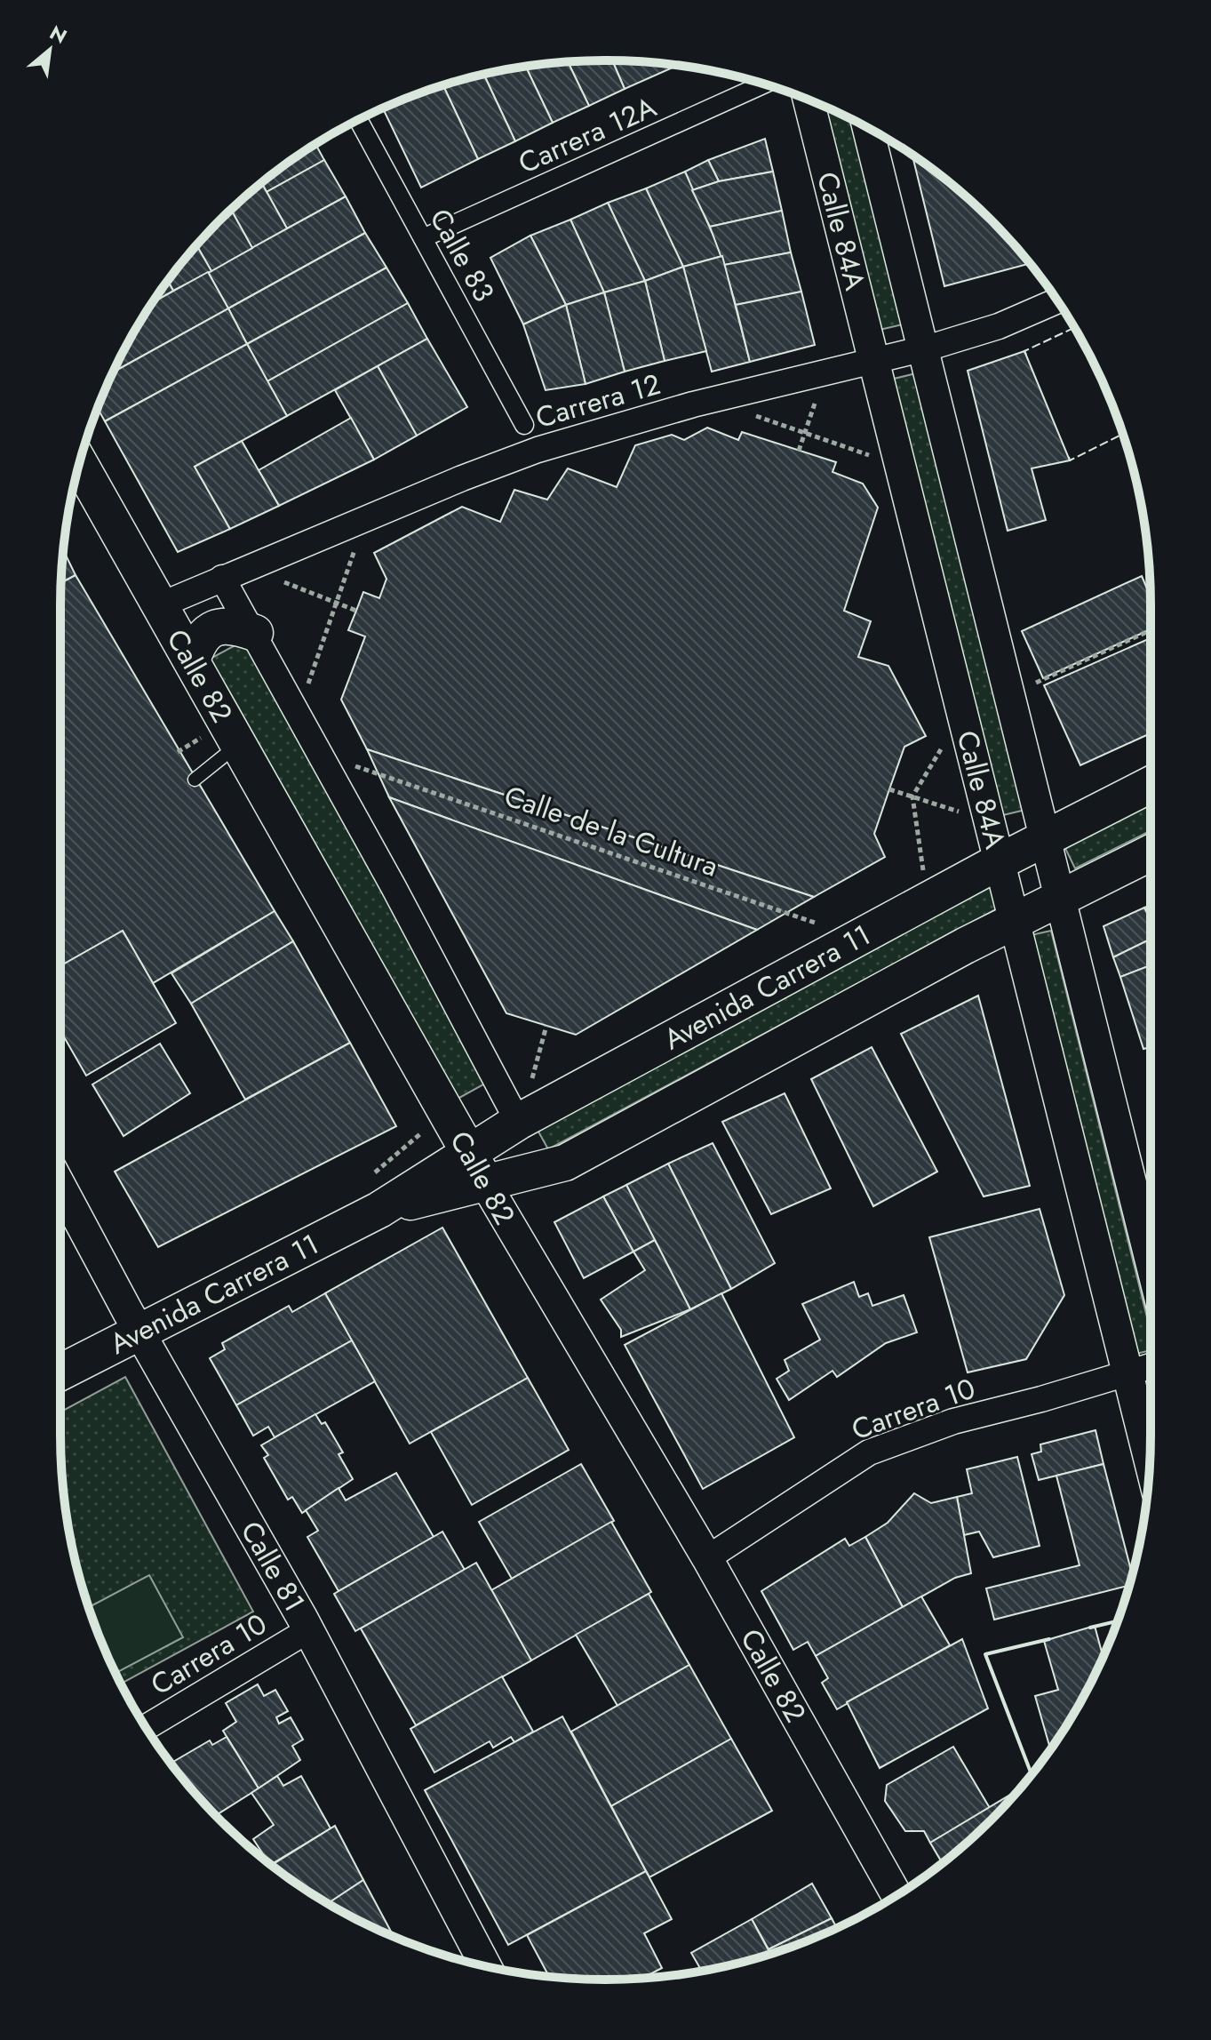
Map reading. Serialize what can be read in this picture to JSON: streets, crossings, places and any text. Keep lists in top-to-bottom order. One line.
{"streets":{"main road":["Calle 82","Avenida Carrera 11"],"street":["Carrera 12A","Calle 84A","Calle 83","Carrera 12","Carrera 10","Calle 81"],"path":["Calle de la Cultura"]},"crossings":[["Carrera 12A","Calle 83"],["Calle 84A","Carrera 12"],["Calle 84A","Avenida Carrera 11"],["Calle 84A","Carrera 10"],["Carrera 12","Calle 82"],["Calle 82","Avenida Carrera 11"],["Calle 82","Carrera 10"],["Calle de la Cultura","Avenida Carrera 11"],["Avenida Carrera 11","Calle 81"],["Carrera 10","Calle 81"]],"north":"top right"}
